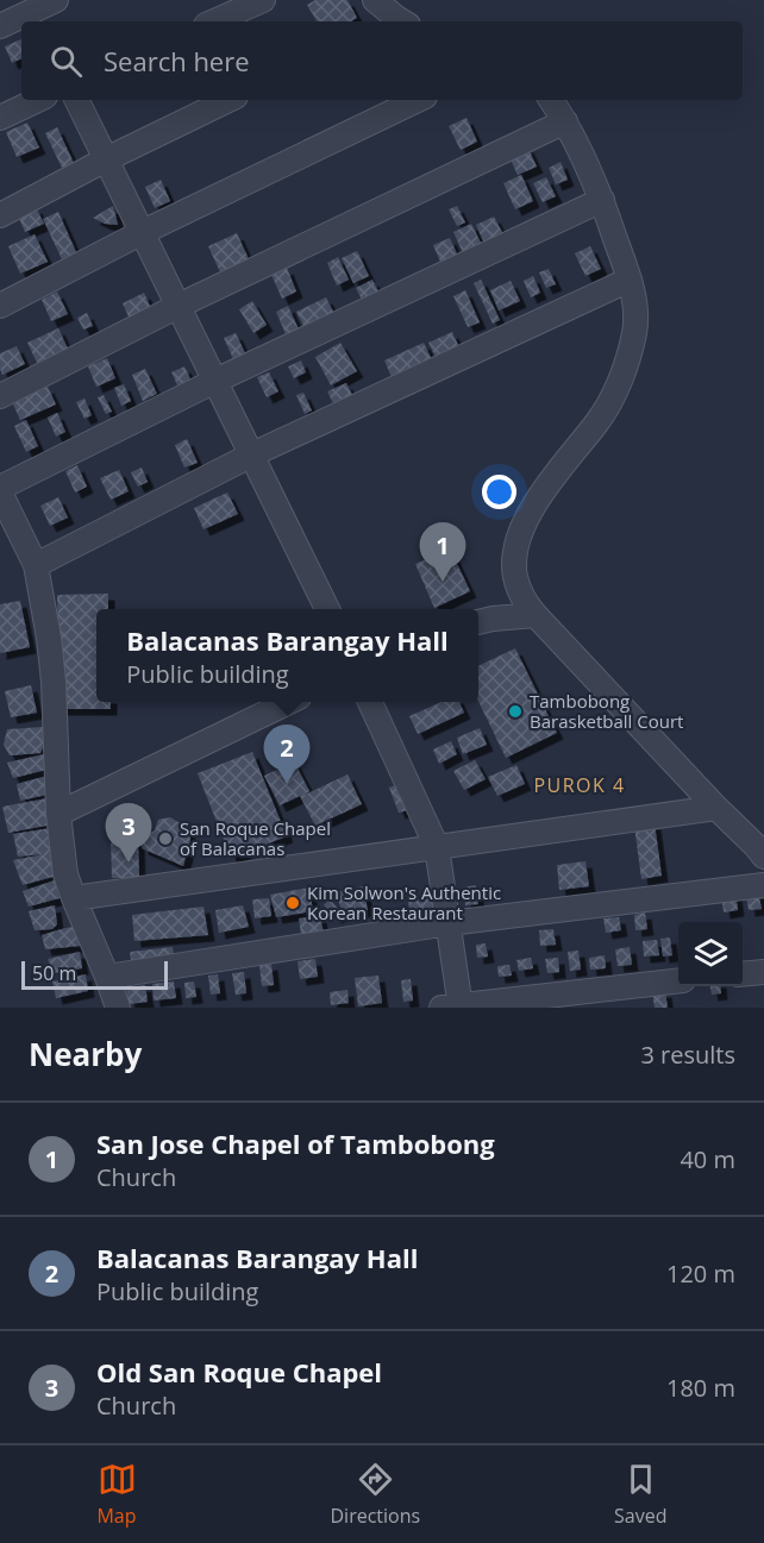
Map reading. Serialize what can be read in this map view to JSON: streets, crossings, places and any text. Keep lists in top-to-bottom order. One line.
{"districts":["PUROK 4"],"places":["Tambobong Barasketball Court","San Roque Chapel of Balacanas","Kim Solwon's Authentic Korean Restaurant"],"scale_bar":"50 m","page":{"search":"Search here","pins":["1","2","3"],"popup":["Balacanas Barangay Hall","Public building"],"scale":"50 m","heading":["Nearby","3 results"],"list":[{"mark":"1","name":"San Jose Chapel of Tambobong","note":"Church","value":"40 m"},{"mark":"2","name":"Balacanas Barangay Hall","note":"Public building","value":"120 m"},{"mark":"3","name":"Old San Roque Chapel","note":"Church","value":"180 m"}],"nav":["Map","Directions","Saved"]}}
